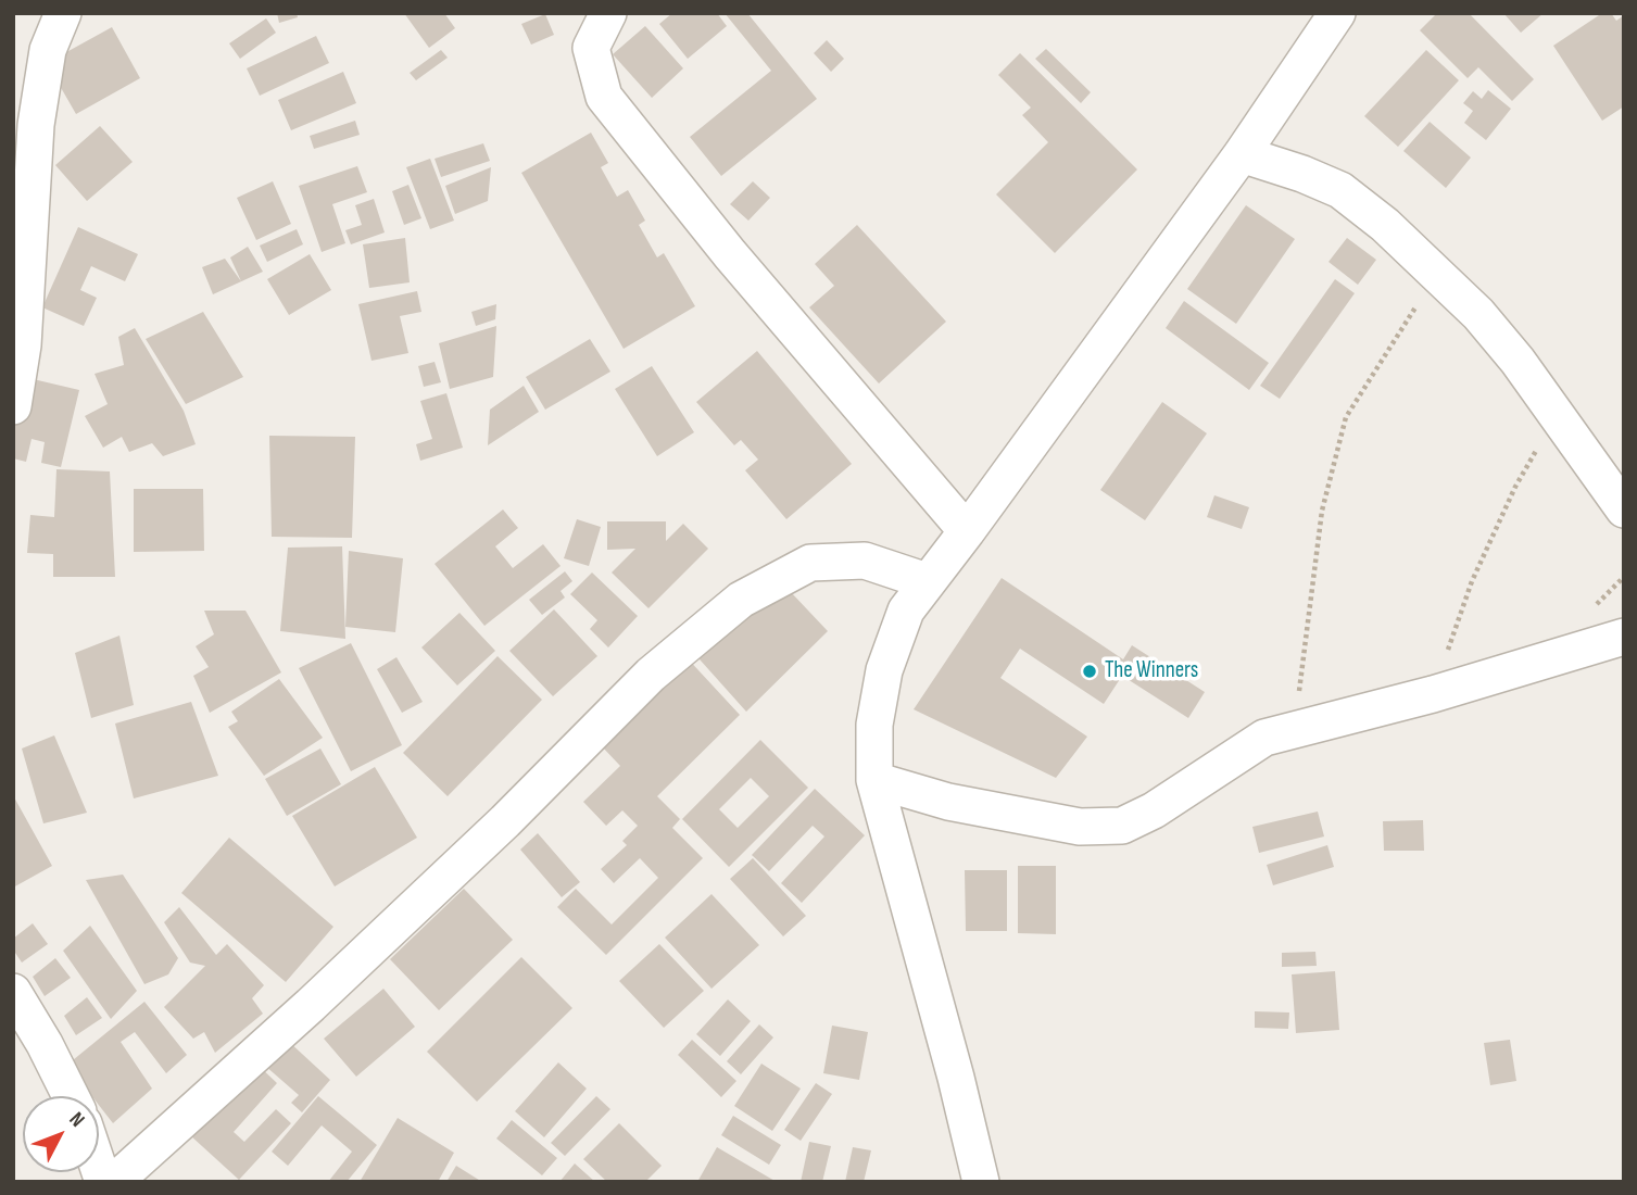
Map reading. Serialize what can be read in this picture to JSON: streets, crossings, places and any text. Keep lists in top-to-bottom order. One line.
{"places":["The Winners"],"north":"top right"}
